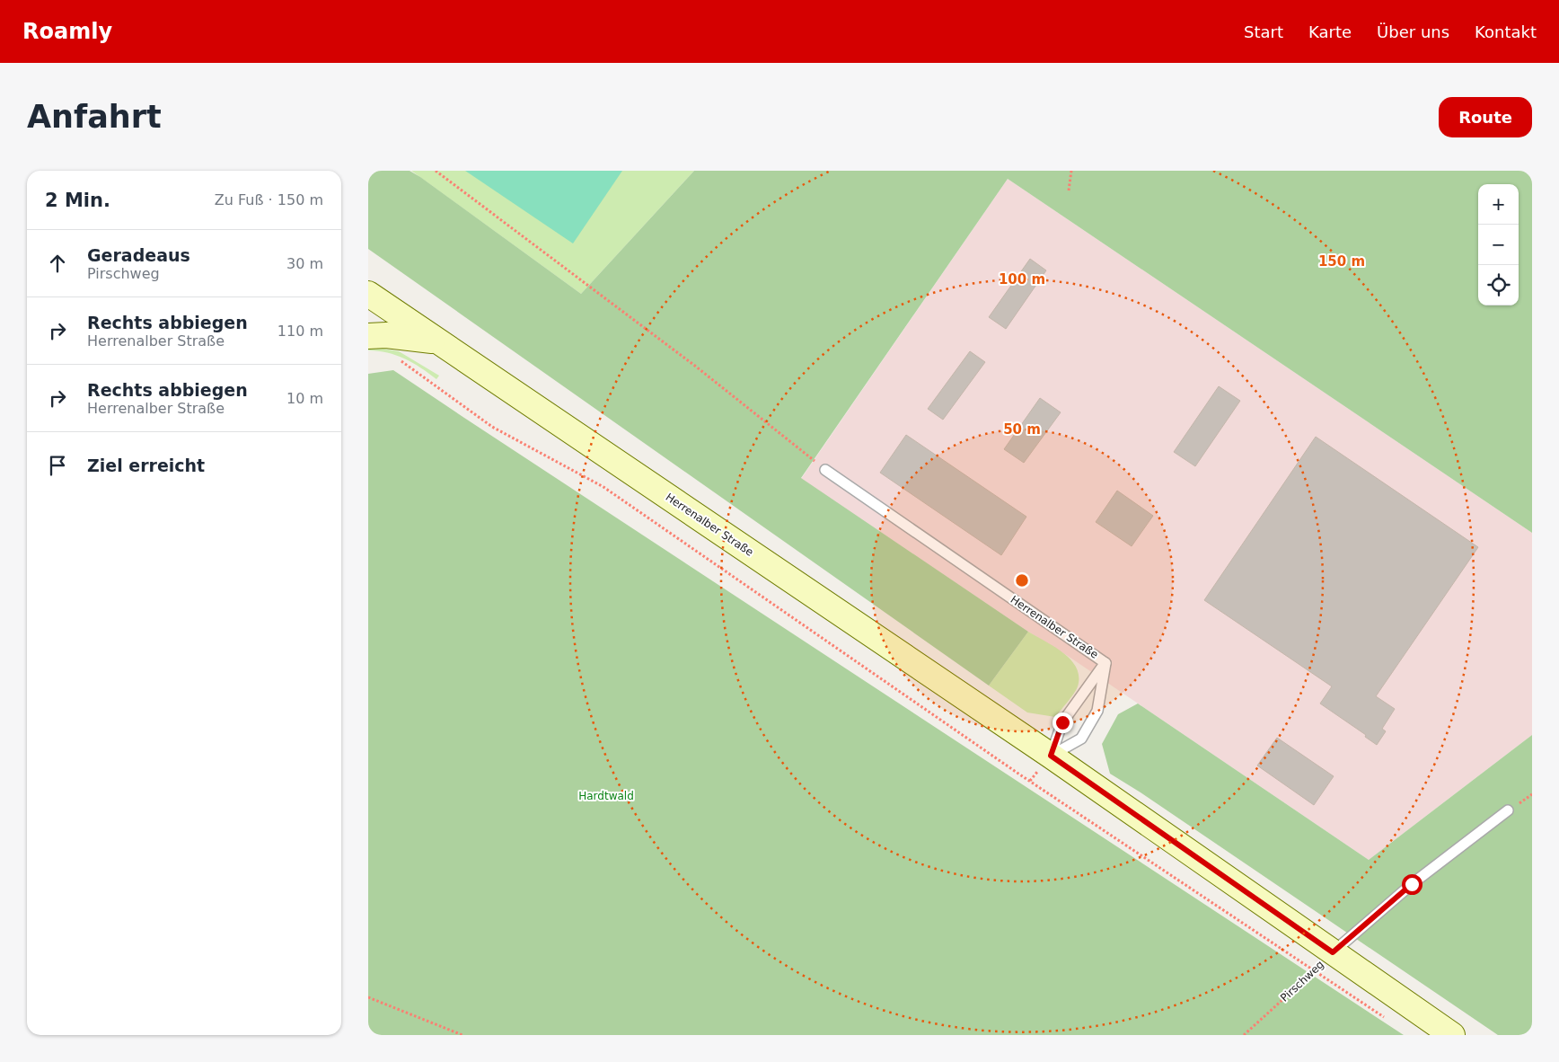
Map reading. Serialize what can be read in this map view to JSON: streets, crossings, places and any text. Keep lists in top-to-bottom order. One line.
{"streets":{"main road":["Herrenalber Straße"],"lane":["Pirschweg"]},"crossings":[["Herrenalber Straße","Pirschweg"]],"parks":["Hardtwald"],"page":{"header":"Roamly","nav":["Start","Karte","Über uns","Kontakt"],"buttons":"Route","title":"Anfahrt","heading":["2 Min.","Zu Fuß · 150 m"],"map_buttons":["+","−"],"list":[["Geradeaus","Pirschweg","30 m"],["Rechts abbiegen","Herrenalber Straße","110 m"],["Rechts abbiegen","Herrenalber Straße","10 m"],"Ziel erreicht"]},"rings":["150 m","100 m","50 m"]}
